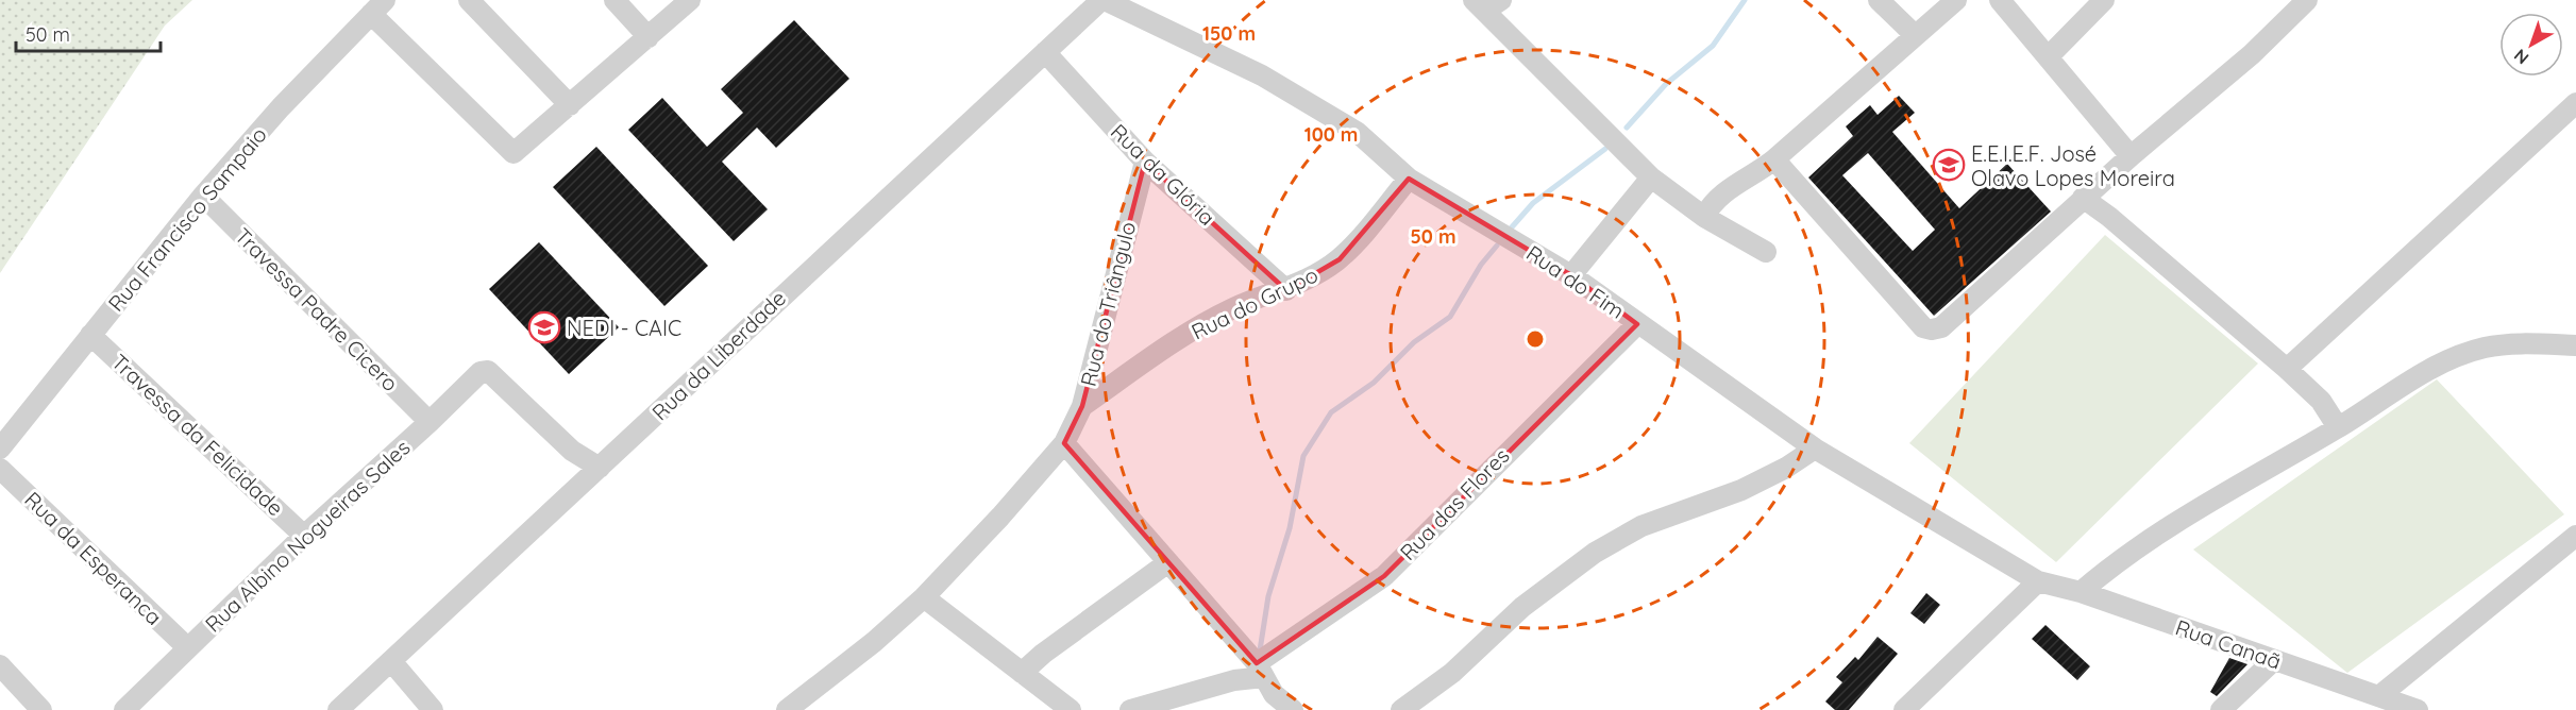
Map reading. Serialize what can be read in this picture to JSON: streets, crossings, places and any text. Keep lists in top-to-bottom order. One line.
{"streets":{"street":["Rua da Glória","Rua Francisco Sampaio","Rua do Fim","Rua do Grupo","Rua do Triângulo","Travessa Padre Cicero","Rua da Liberdade","Travessa da Felicidade","Rua das Flores","Rua Albino Nogueiras Sales","Rua da Esperanca","Rua Canaã"]},"crossings":[["Rua da Glória","Rua do Grupo"],["Rua da Glória","Rua do Triângulo"],["Rua da Glória","Rua da Liberdade"],["Rua Francisco Sampaio","Travessa Padre Cicero"],["Rua Francisco Sampaio","Travessa da Felicidade"],["Rua do Fim","Rua do Grupo"],["Rua do Fim","Rua da Liberdade"],["Rua do Fim","Rua das Flores"],["Rua do Fim","Rua Canaã"],["Rua do Grupo","Rua do Triângulo"],["Travessa Padre Cicero","Rua Albino Nogueiras Sales"],["Rua da Liberdade","Rua Albino Nogueiras Sales"],["Travessa da Felicidade","Rua Albino Nogueiras Sales"],["Rua Albino Nogueiras Sales","Rua da Esperanca"]],"places":{"school or university":["E.E.I.E.F. José Olavo Lopes Moreira","NEDI - CAIC"]},"scale_bar":"50 m","north":"bottom left","rings":["150 m","100 m","50 m"]}
